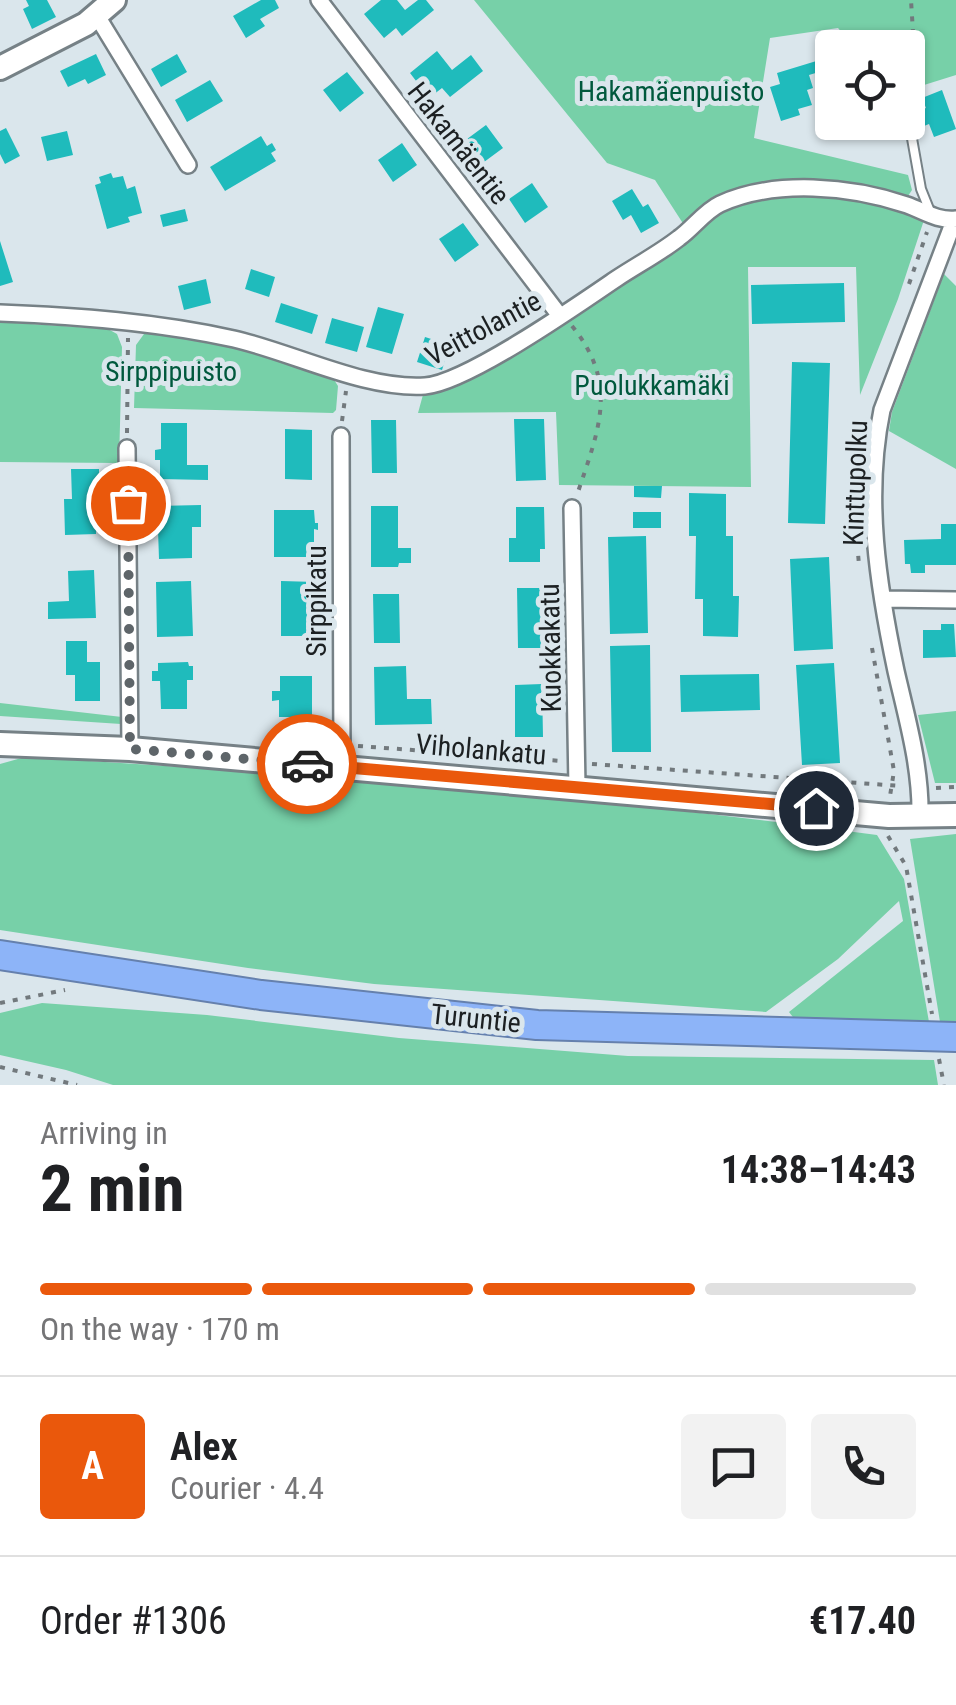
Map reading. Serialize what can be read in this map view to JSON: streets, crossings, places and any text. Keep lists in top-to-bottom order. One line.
{"streets":{"highway":["Turuntie"],"main road":["Viholankatu"],"street":["Hakamäentie","Veittolantie","Kinttupolku","Sirppikatu","Kuokkakatu"]},"crossings":[["Hakamäentie","Veittolantie"],["Veittolantie","Kinttupolku"],["Kinttupolku","Viholankatu"],["Sirppikatu","Viholankatu"],["Kuokkakatu","Viholankatu"]],"parks":["Hakamäenpuisto","Sirppipuisto","Puolukkamäki"],"page":{"heading":["2 min","Arriving in","14:38–14:43"],"panel":["Alex","Courier · 4.4","Order #1306","€17.40"],"bar":"On the way · 170 m","round":"A"}}
